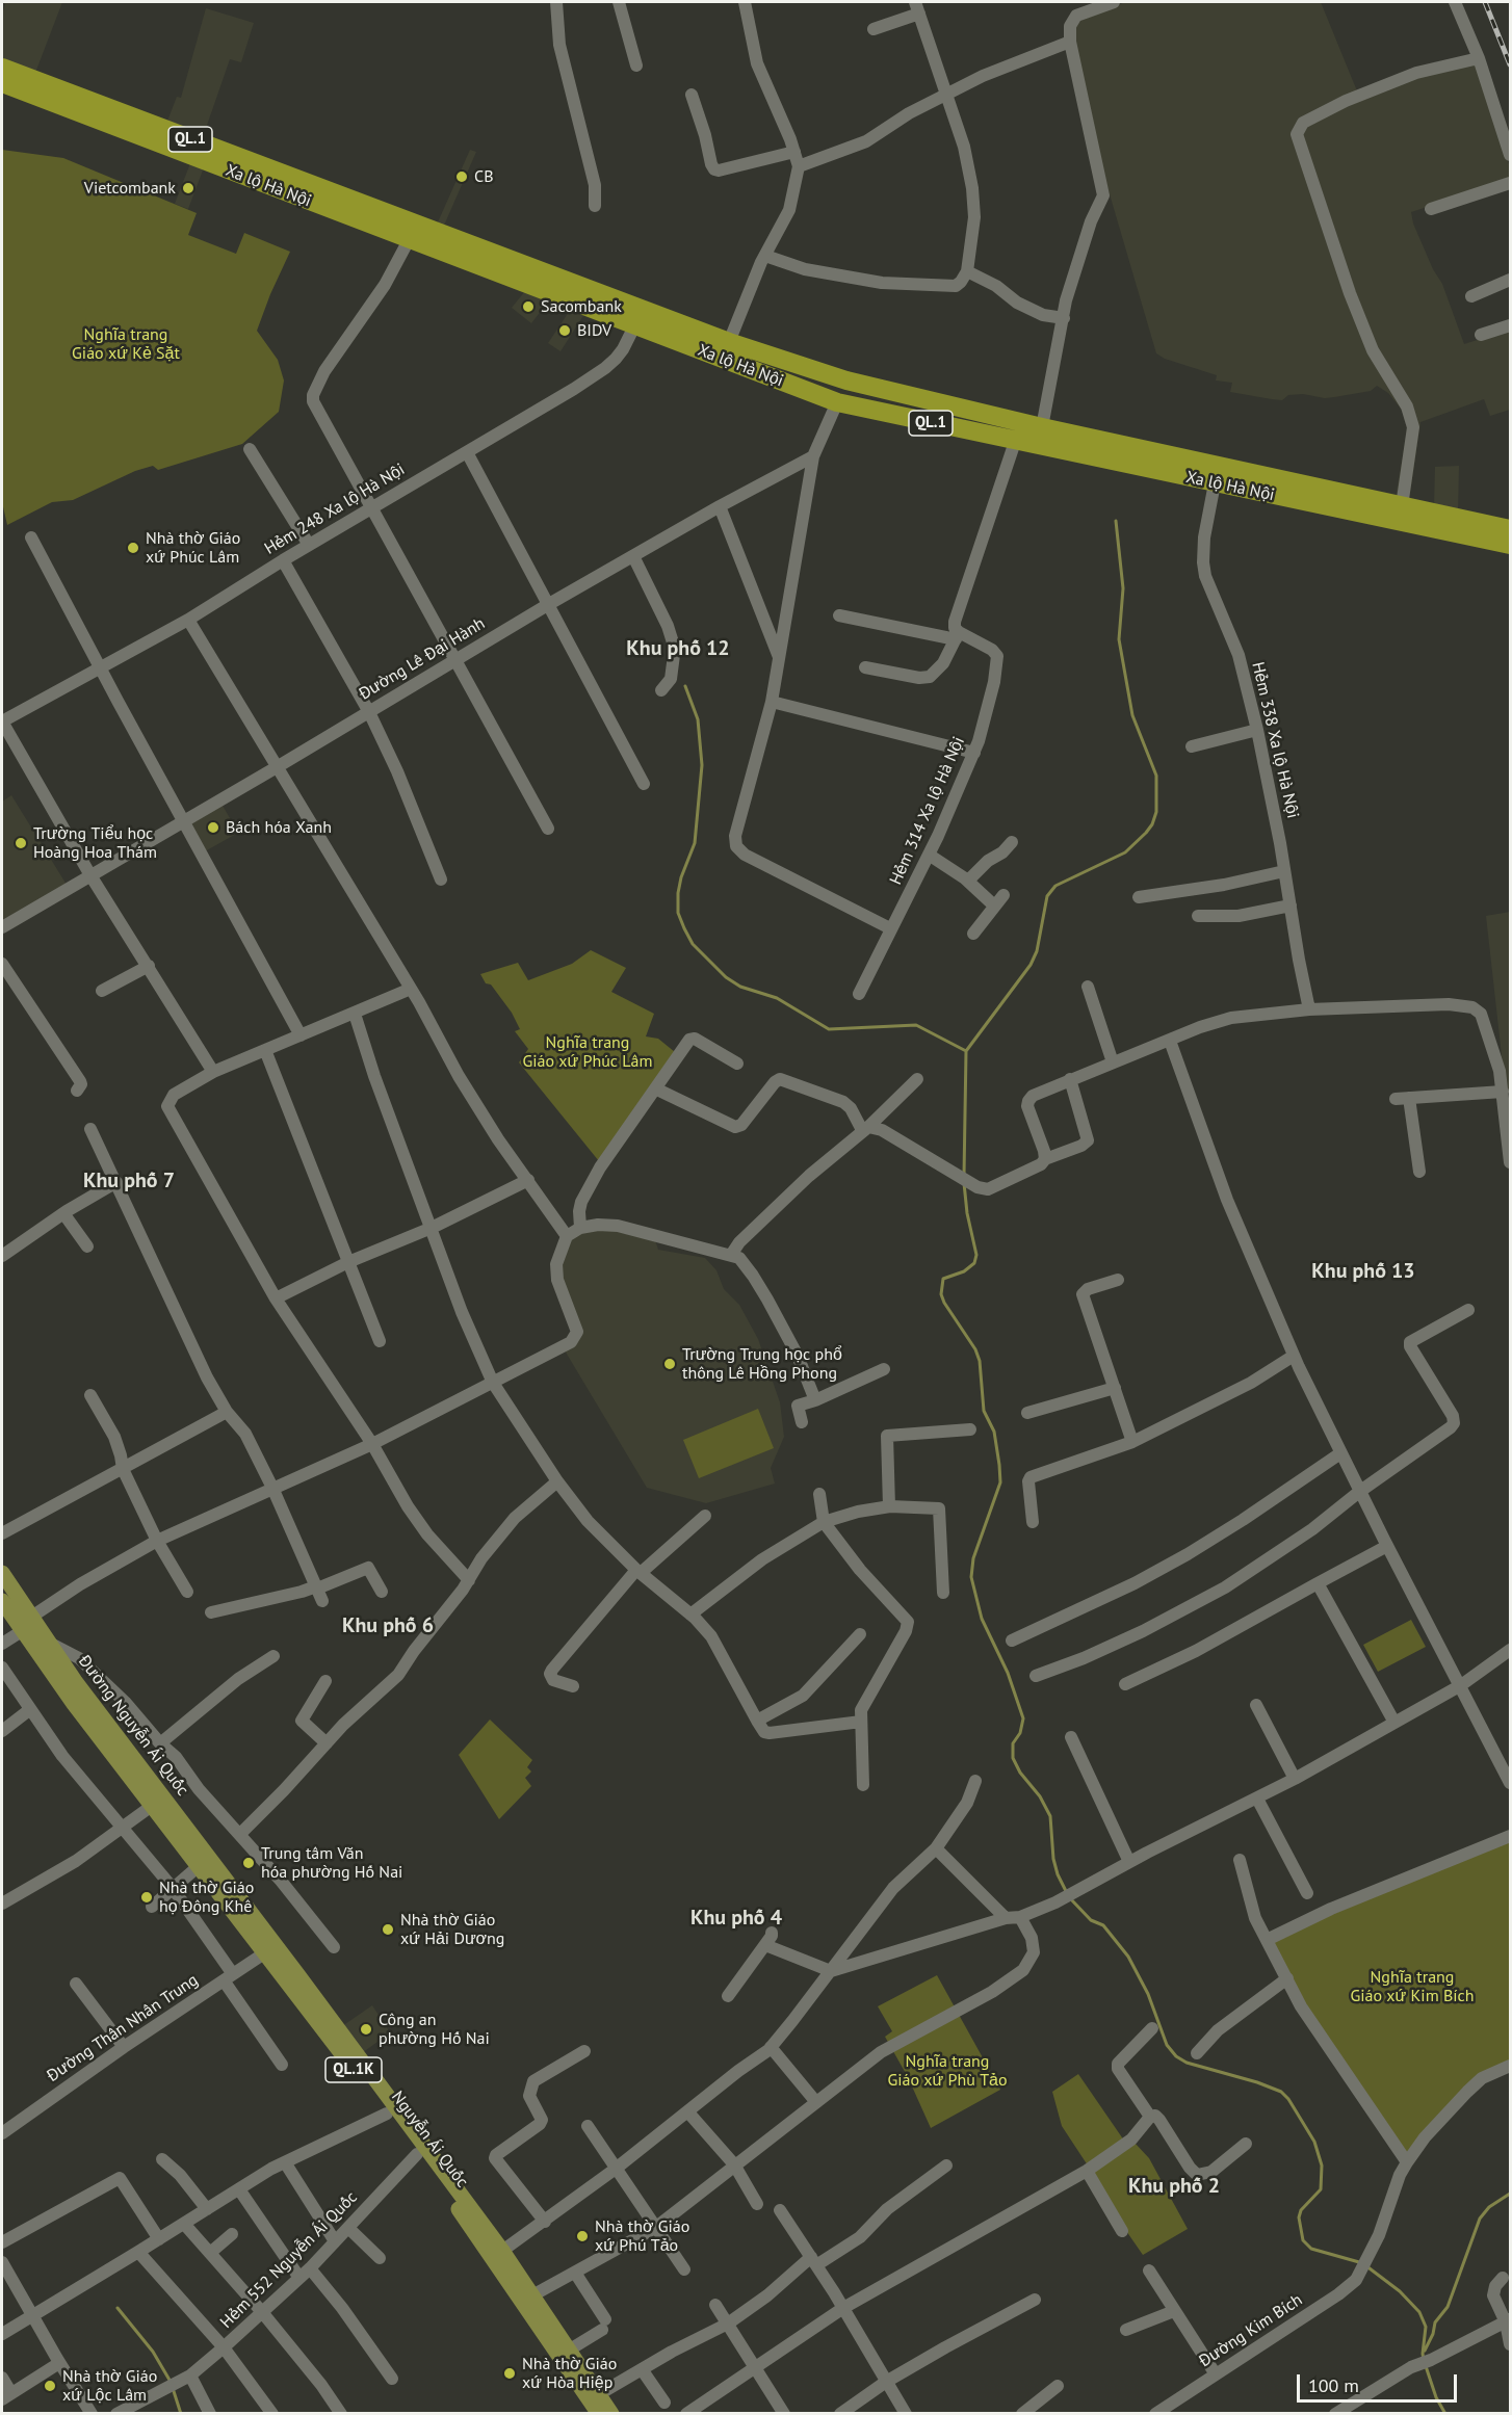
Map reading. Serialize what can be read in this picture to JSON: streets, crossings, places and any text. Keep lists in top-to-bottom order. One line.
{"streets":{"highway":["QL.1","Xa lộ Hà Nội"],"main road":["Đường Nguyễn Ái Quốc","QL.1K","Nguyễn Ái Quốc"],"street":["Hẻm 248 Xa lộ Hà Nội","Đường Lê Đại Hành","Hẻm 338 Xa lộ Hà Nội","Hẻm 314 Xa lộ Hà Nội","Đường Thân Nhân Trung","Hẻm 552 Nguyễn Ái Quốc","Đường Kim Bích"]},"crossings":[["Xa lộ Hà Nội","Hẻm 248 Xa lộ Hà Nội"],["Xa lộ Hà Nội","Hẻm 338 Xa lộ Hà Nội"],["Đường Nguyễn Ái Quốc","Nguyễn Ái Quốc"],["Đường Thân Nhân Trung","Nguyễn Ái Quốc"],["Nguyễn Ái Quốc","Hẻm 552 Nguyễn Ái Quốc"]],"districts":["Khu phố 12","Khu phố 7","Khu phố 13","Khu phố 6","Khu phố 4","Khu phố 2"],"parks":["Nghĩa trang Giáo xứ Kẻ Sặt","Nghĩa trang Giáo xứ Phúc Lâm","Nghĩa trang Giáo xứ Kim Bích","Nghĩa trang Giáo xứ Phù Tảo"],"places":["CB","Vietcombank","Sacombank","BIDV","Nhà thờ Giáo xứ Phúc Lâm","Bách hóa Xanh","Trường Tiểu học Hoàng Hoa Thám","Trường Trung học phổ thông Lê Hồng Phong","Trung tâm Văn hóa phường Hố Nai","Nhà thờ Giáo họ Đông Khê","Nhà thờ Giáo xứ Hải Dương","Công an phường Hố Nai","Nhà thờ Giáo xứ Phú Tảo","Nhà thờ Giáo xứ Hòa Hiệp","Nhà thờ Giáo xứ Lộc Lâm"],"scale_bar":"100 m"}
